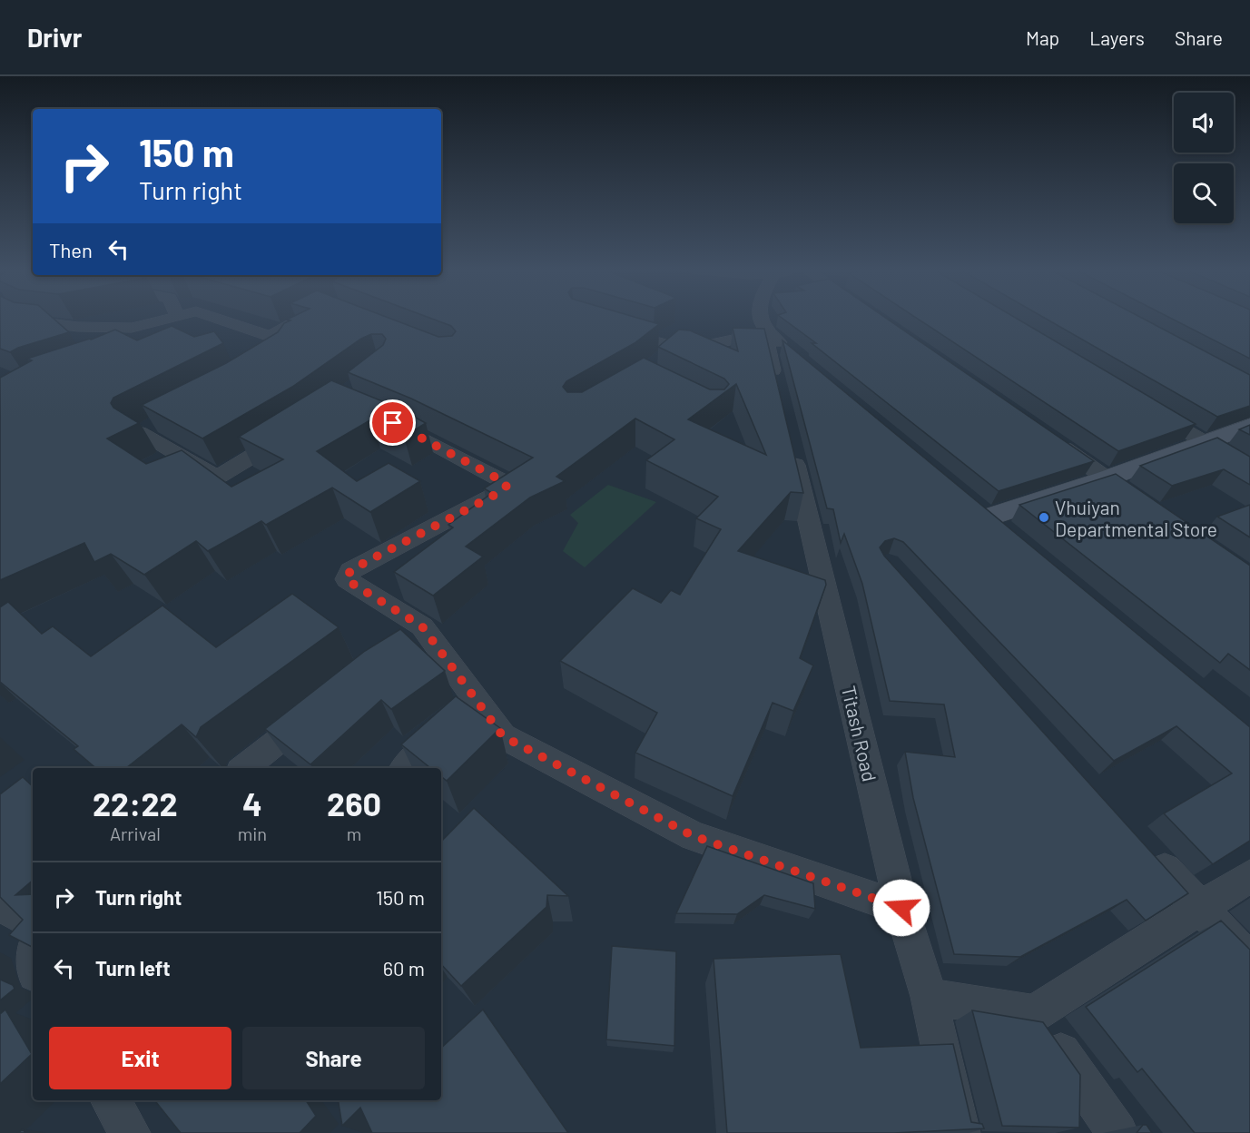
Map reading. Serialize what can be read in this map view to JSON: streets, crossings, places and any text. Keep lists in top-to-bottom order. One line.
{"streets":{"street":["Titash Road"]},"places":["Vhuiyan Departmental Store"],"page":{"header":"Drivr","nav":["Map","Layers","Share"],"turn":["150 m","Turn right"],"then":"Then","eta":["22:22","Arrival","4","min","260","m"],"list":[{"name":"Turn right","value":"150 m"},{"name":"Turn left","value":"60 m"}],"buttons":["Exit","Share"]}}
